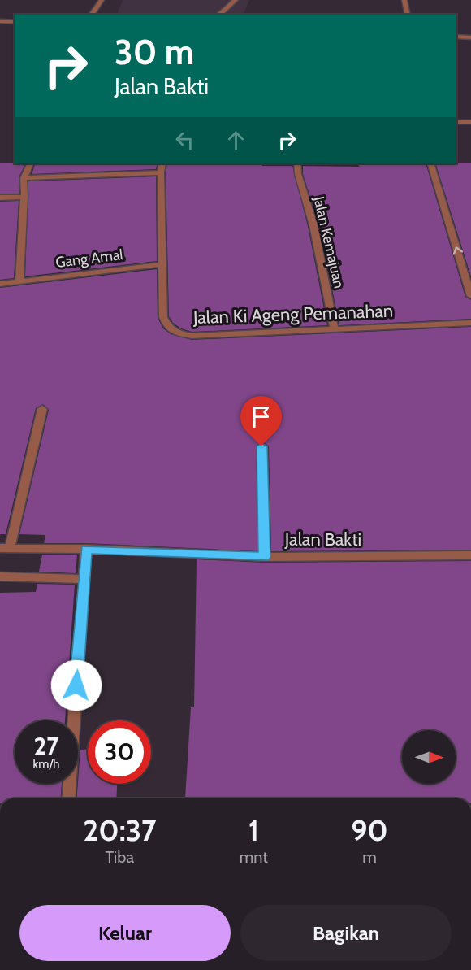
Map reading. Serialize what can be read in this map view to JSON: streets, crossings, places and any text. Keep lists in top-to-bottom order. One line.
{"streets":{"street":["Jalan Kemajuan","Gang Amal","Jalan Ki Ageng Pemanahan","Jalan Bakti"]},"crossings":[["Jalan Kemajuan","Jalan Ki Ageng Pemanahan"],["Gang Amal","Jalan Ki Ageng Pemanahan"]],"north":"right","page":{"turn":["30 m","Jalan Bakti"],"speed":"27 km/h","limit":"30","eta":["20:37","Tiba","1","mnt","90","m"],"buttons":["Keluar","Bagikan"]}}
